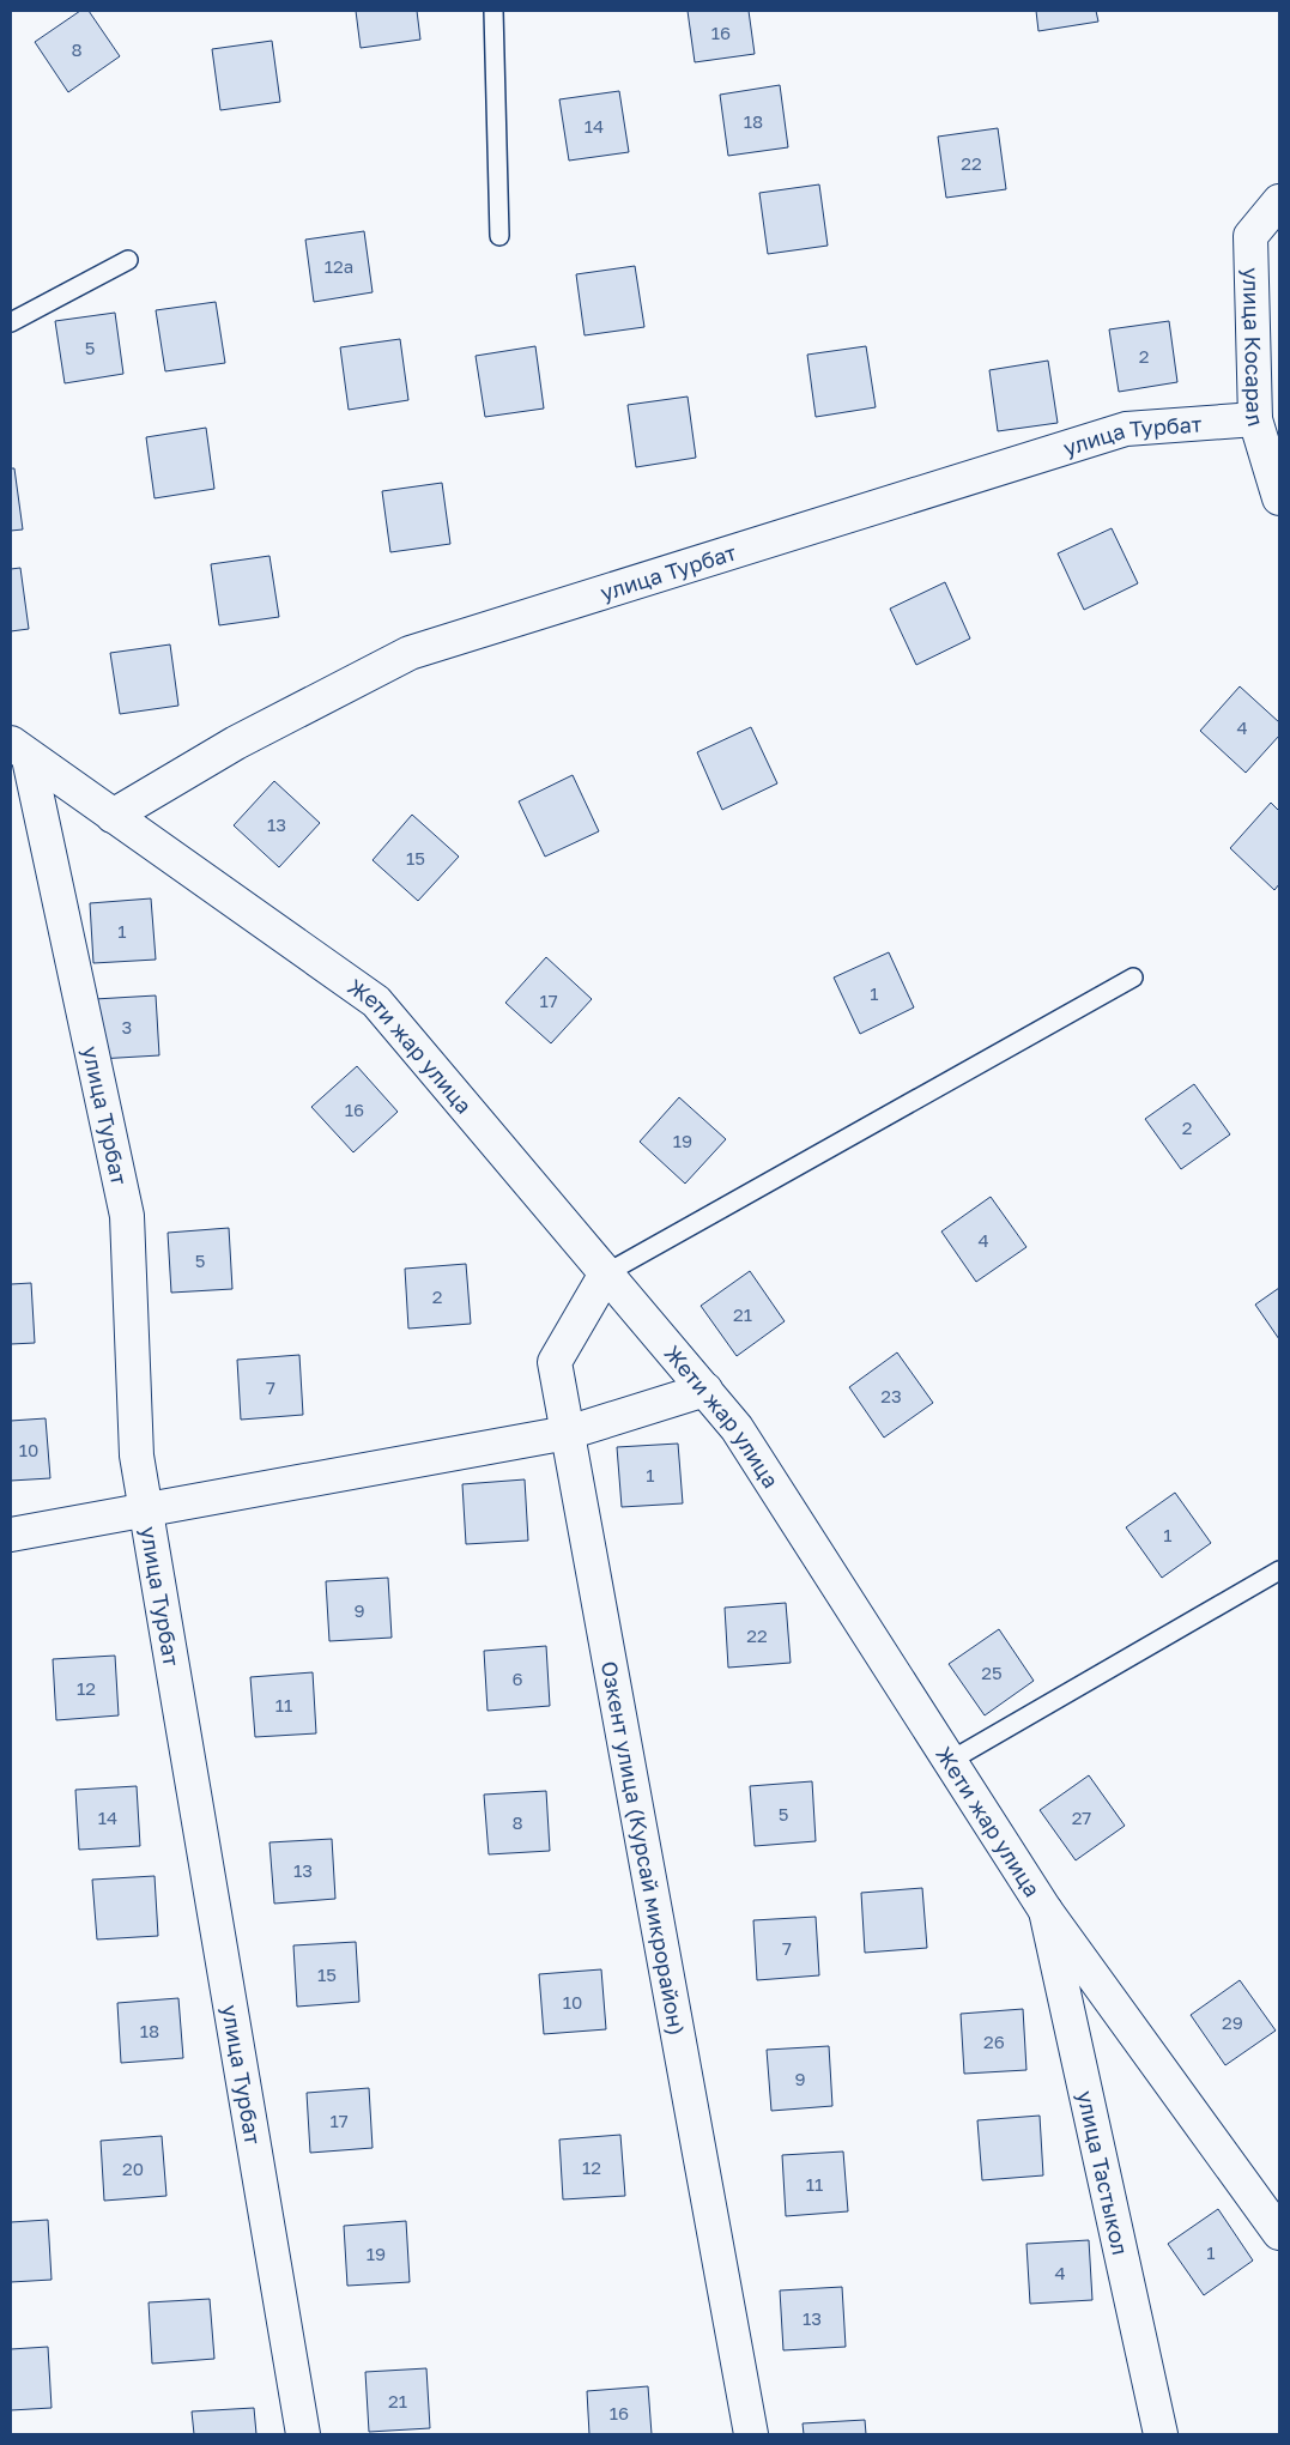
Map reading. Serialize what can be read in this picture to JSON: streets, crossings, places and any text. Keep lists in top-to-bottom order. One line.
{"streets":{"street":["улица Косарал","улица Турбат","Жети жар улица","Озкент улица (Курсай микрорайон)","улица Тастыкол"]},"crossings":[["улица Косарал","улица Турбат"],["улица Турбат","Жети жар улица"],["Жети жар улица","Озкент улица (Курсай микрорайон)"],["Жети жар улица","улица Тастыкол"]],"house_numbers":["16","8","18","14","22","12а","5","2","4","13","15","1","1","17","3","16","2","19","4","5","2","21","7","23","10","1","1","9","22","25","6","12","11","5","14","27","8","13","7","15","10","29","18","26","9","17","12","20","11","1","19","4","13","21","16"]}
